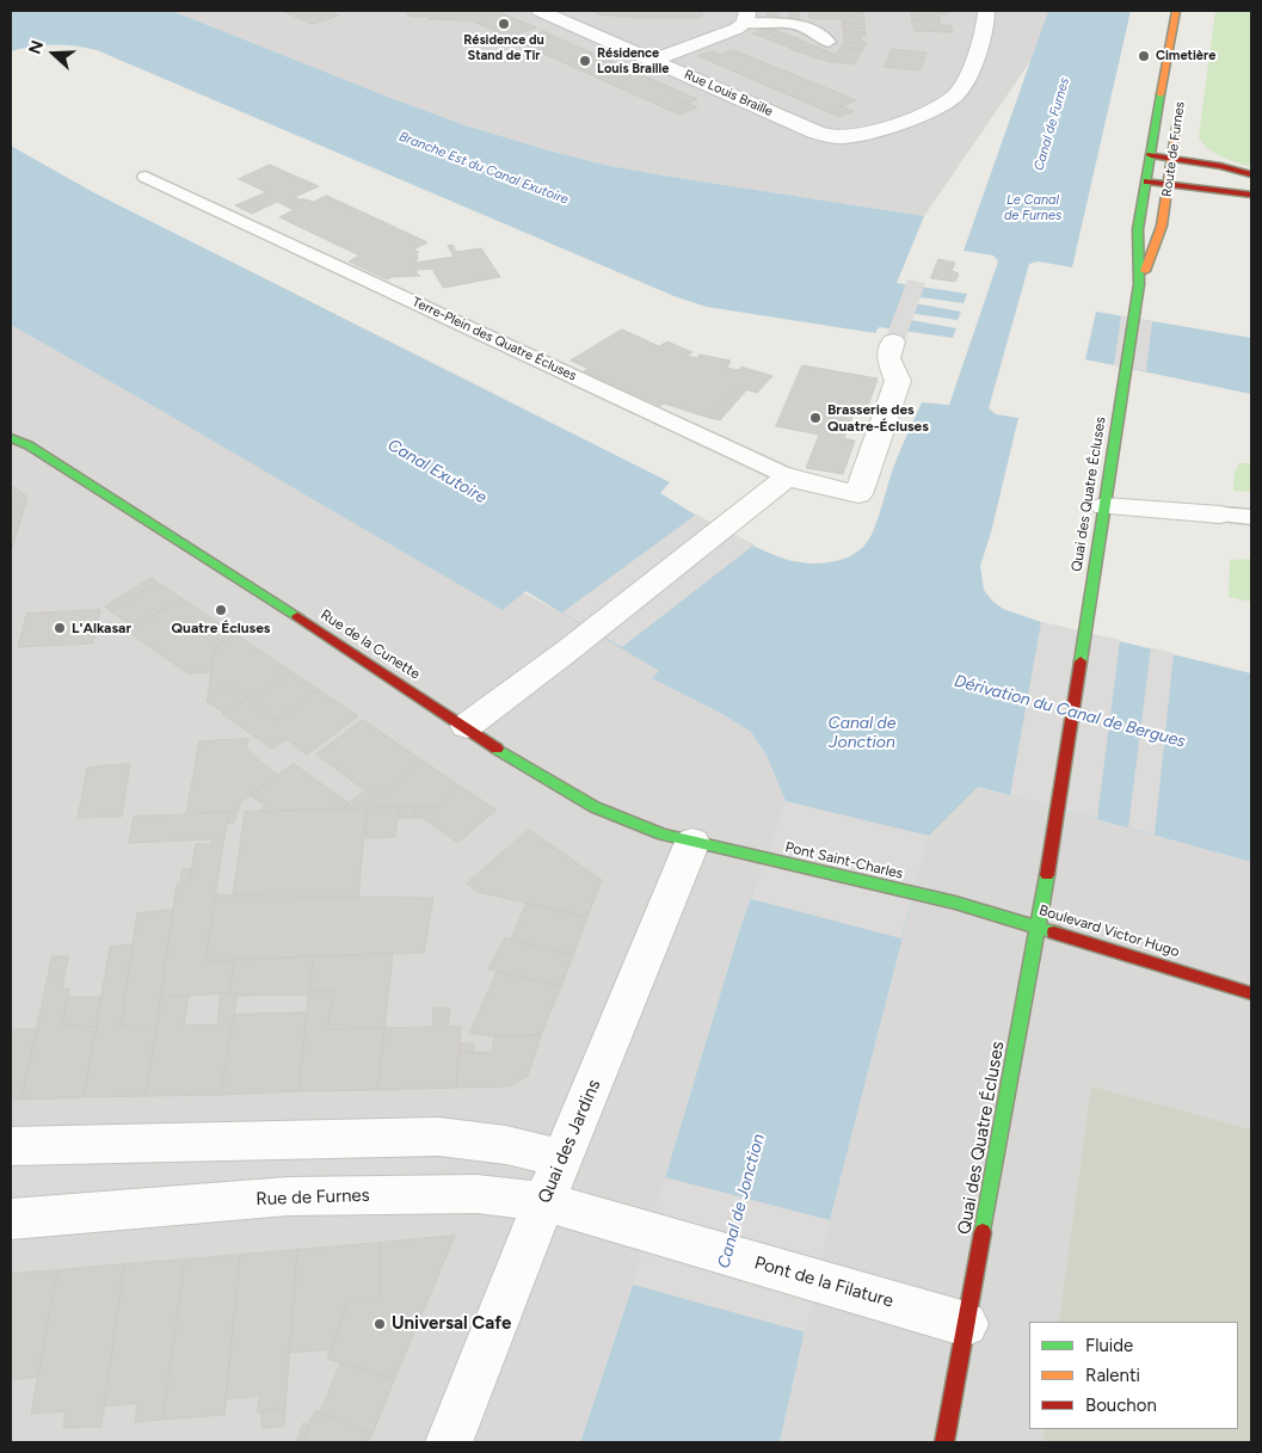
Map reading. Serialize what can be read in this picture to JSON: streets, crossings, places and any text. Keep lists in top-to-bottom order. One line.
{"streets":{"main road":["Route de Furnes","Quai des Quatre Écluses","Rue de la Cunette","Pont Saint-Charles","Boulevard Victor Hugo"],"street":["Rue Louis Braille","Quai des Jardins","Rue de Furnes","Pont de la Filature"],"lane":["Terre-Plein des Quatre Écluses"]},"crossings":[["Route de Furnes","Quai des Quatre Écluses"],["Quai des Quatre Écluses","Boulevard Victor Hugo"],["Quai des Quatre Écluses","Pont de la Filature"],["Rue de la Cunette","Pont Saint-Charles"],["Rue de la Cunette","Quai des Jardins"],["Pont Saint-Charles","Boulevard Victor Hugo"],["Pont Saint-Charles","Quai des Jardins"],["Quai des Jardins","Rue de Furnes"],["Rue de Furnes","Pont de la Filature"]],"water":["Canal de Furnes","Branche Est du Canal Exutoire","Le Canal de Furnes","Canal Exutoire","Dérivation du Canal de Bergues","Canal de Jonction"],"places":["Résidence du Stand de Tir","Cimetière","Résidence Louis Braille","Brasserie des Quatre-Écluses","Quatre Écluses","L'Alkasar","Universal Cafe"],"legend":["Fluide","Ralenti","Bouchon"],"north":"left"}
